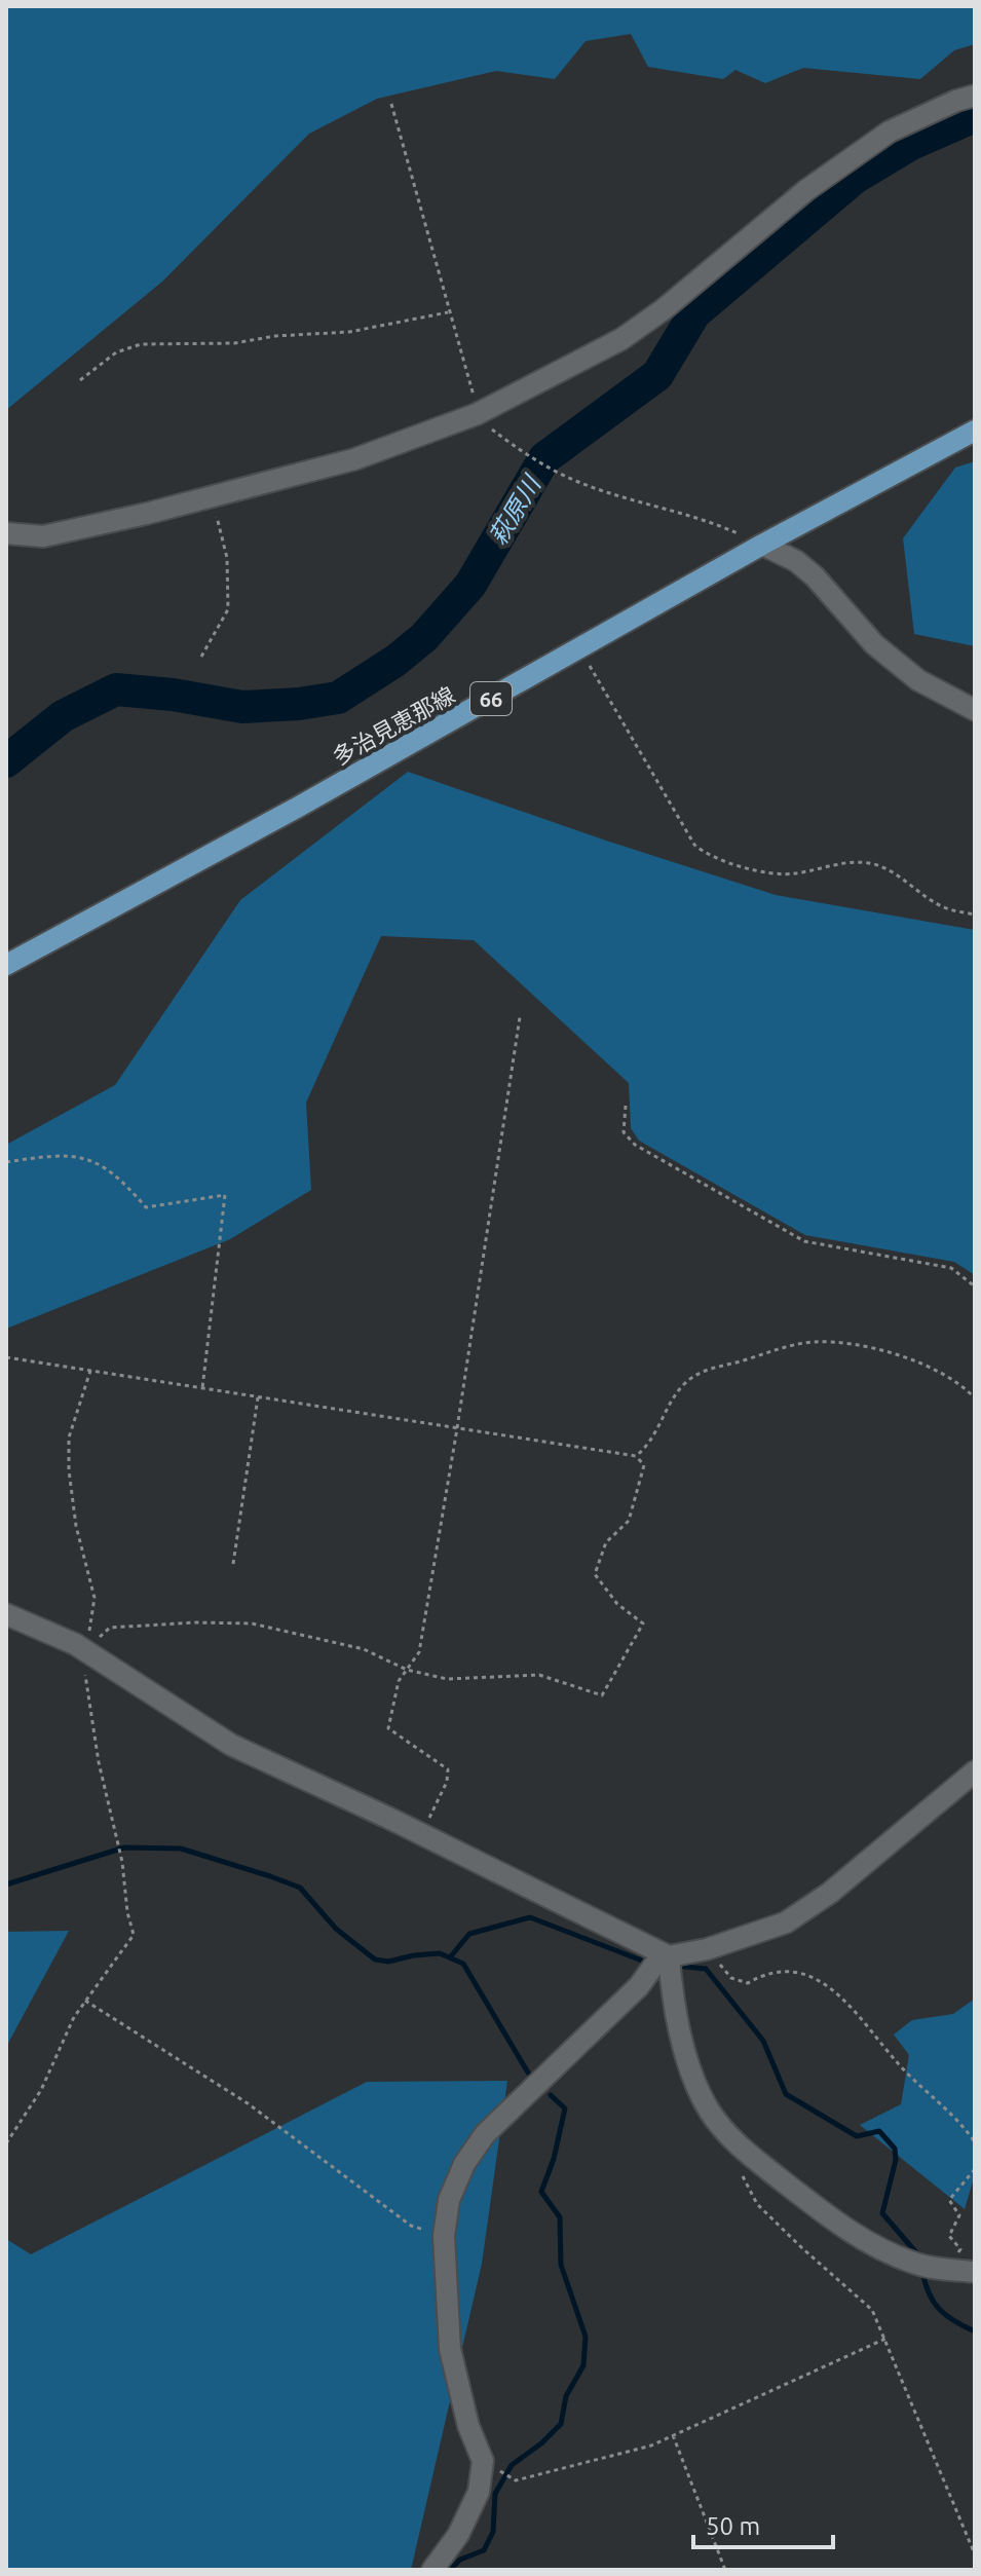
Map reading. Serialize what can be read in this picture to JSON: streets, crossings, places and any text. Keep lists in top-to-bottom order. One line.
{"streets":{"main road":["66","多治見恵那線"]},"water":["萩原川"],"scale_bar":"50 m"}
